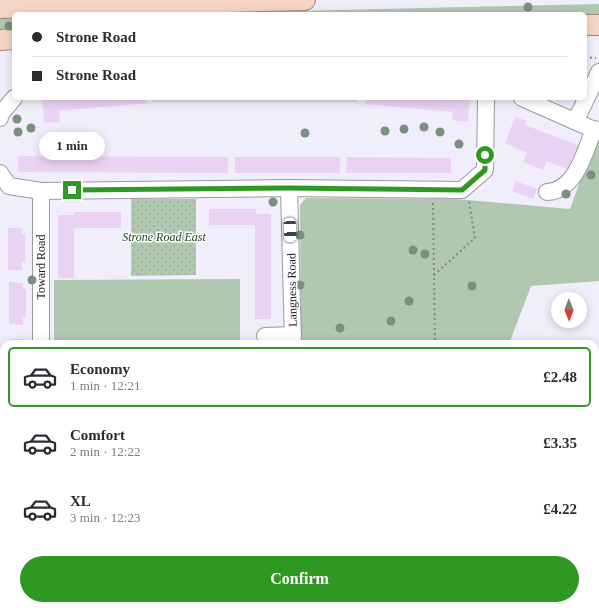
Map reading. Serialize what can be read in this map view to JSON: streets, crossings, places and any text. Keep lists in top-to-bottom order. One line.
{"streets":{"street":["Toward Road","Langness Road"]},"parks":["Strone Road East"],"north":"bottom","page":{"banner":["Strone Road","Strone Road"],"bubble":"1 min","list":[{"name":"Economy","note":"1 min · 12:21","value":"£2.48"},{"name":"Comfort","note":"2 min · 12:22","value":"£3.35"},{"name":"XL","note":"3 min · 12:23","value":"£4.22"}],"buttons":"Confirm"}}
